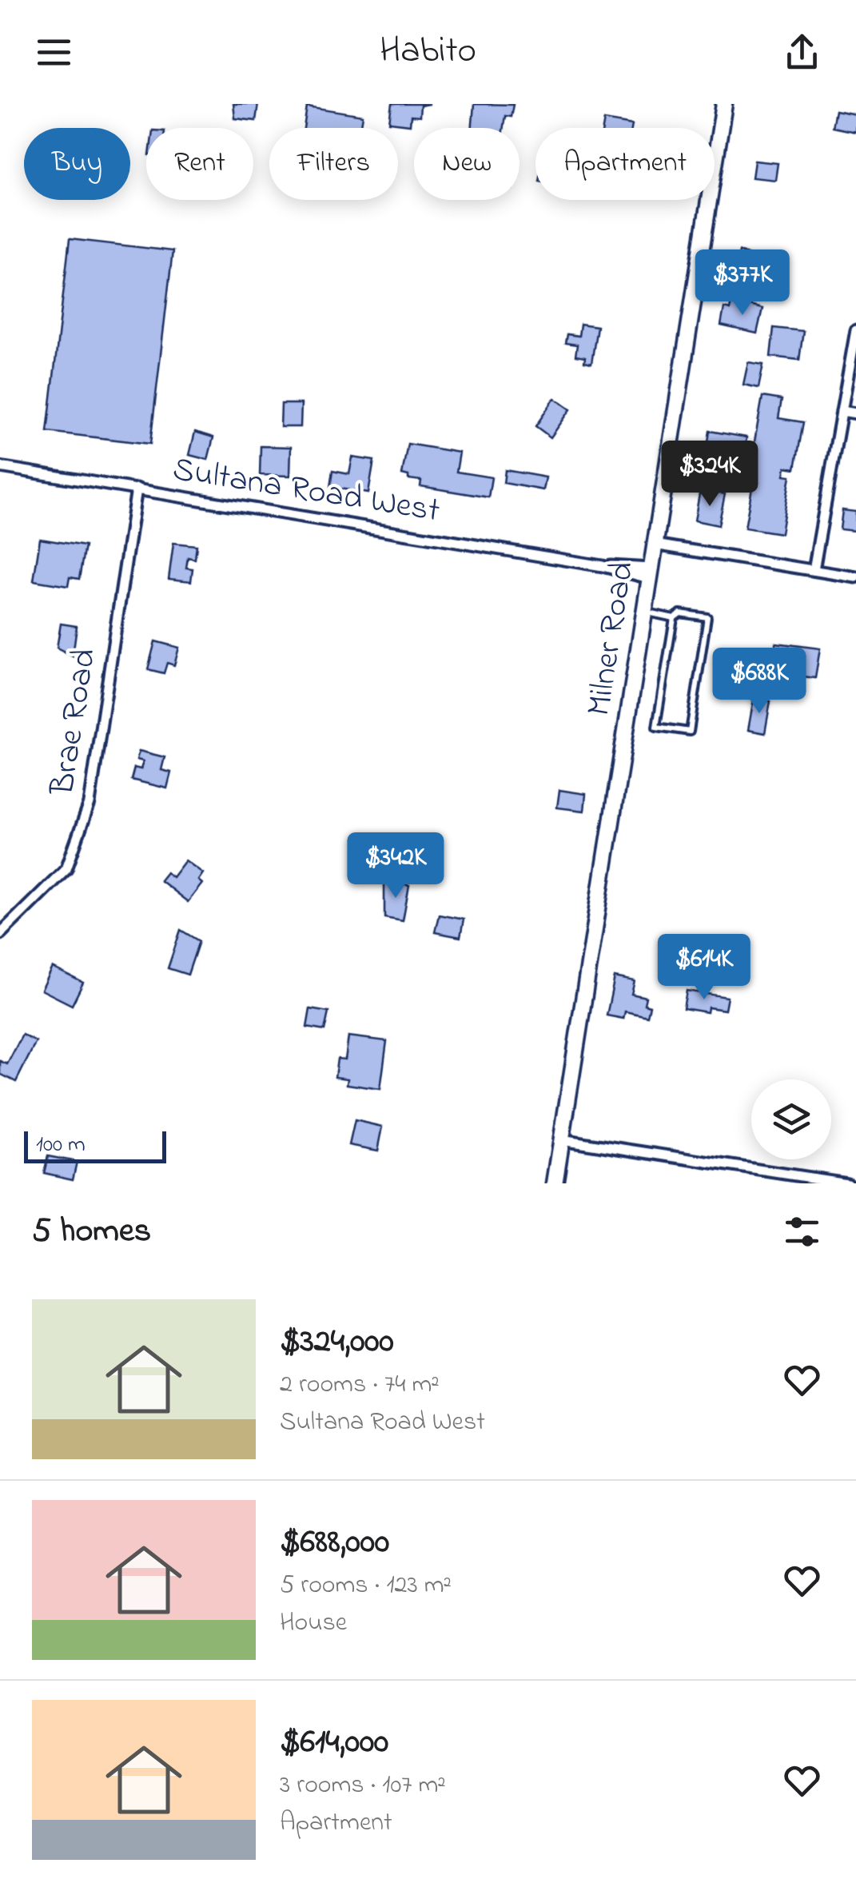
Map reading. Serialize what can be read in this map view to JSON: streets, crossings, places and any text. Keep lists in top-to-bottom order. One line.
{"streets":{"street":["Sultana Road West","Milner Road","Brae Road"]},"crossings":[["Sultana Road West","Milner Road"],["Sultana Road West","Brae Road"]],"scale_bar":"100 m","page":{"header":"Habito","chip":["Buy","Rent","Filters","New","Apartment"],"price":["$377K","$324K","$688K","$342K","$614K"],"scale":"100 m","heading":"5 homes","list":[{"name":"$324,000","note":"2 rooms · 74 m² · Sultana Road West"},{"name":"$688,000","note":"5 rooms · 123 m² · House"},{"name":"$614,000","note":"3 rooms · 107 m² · Apartment"}]}}
